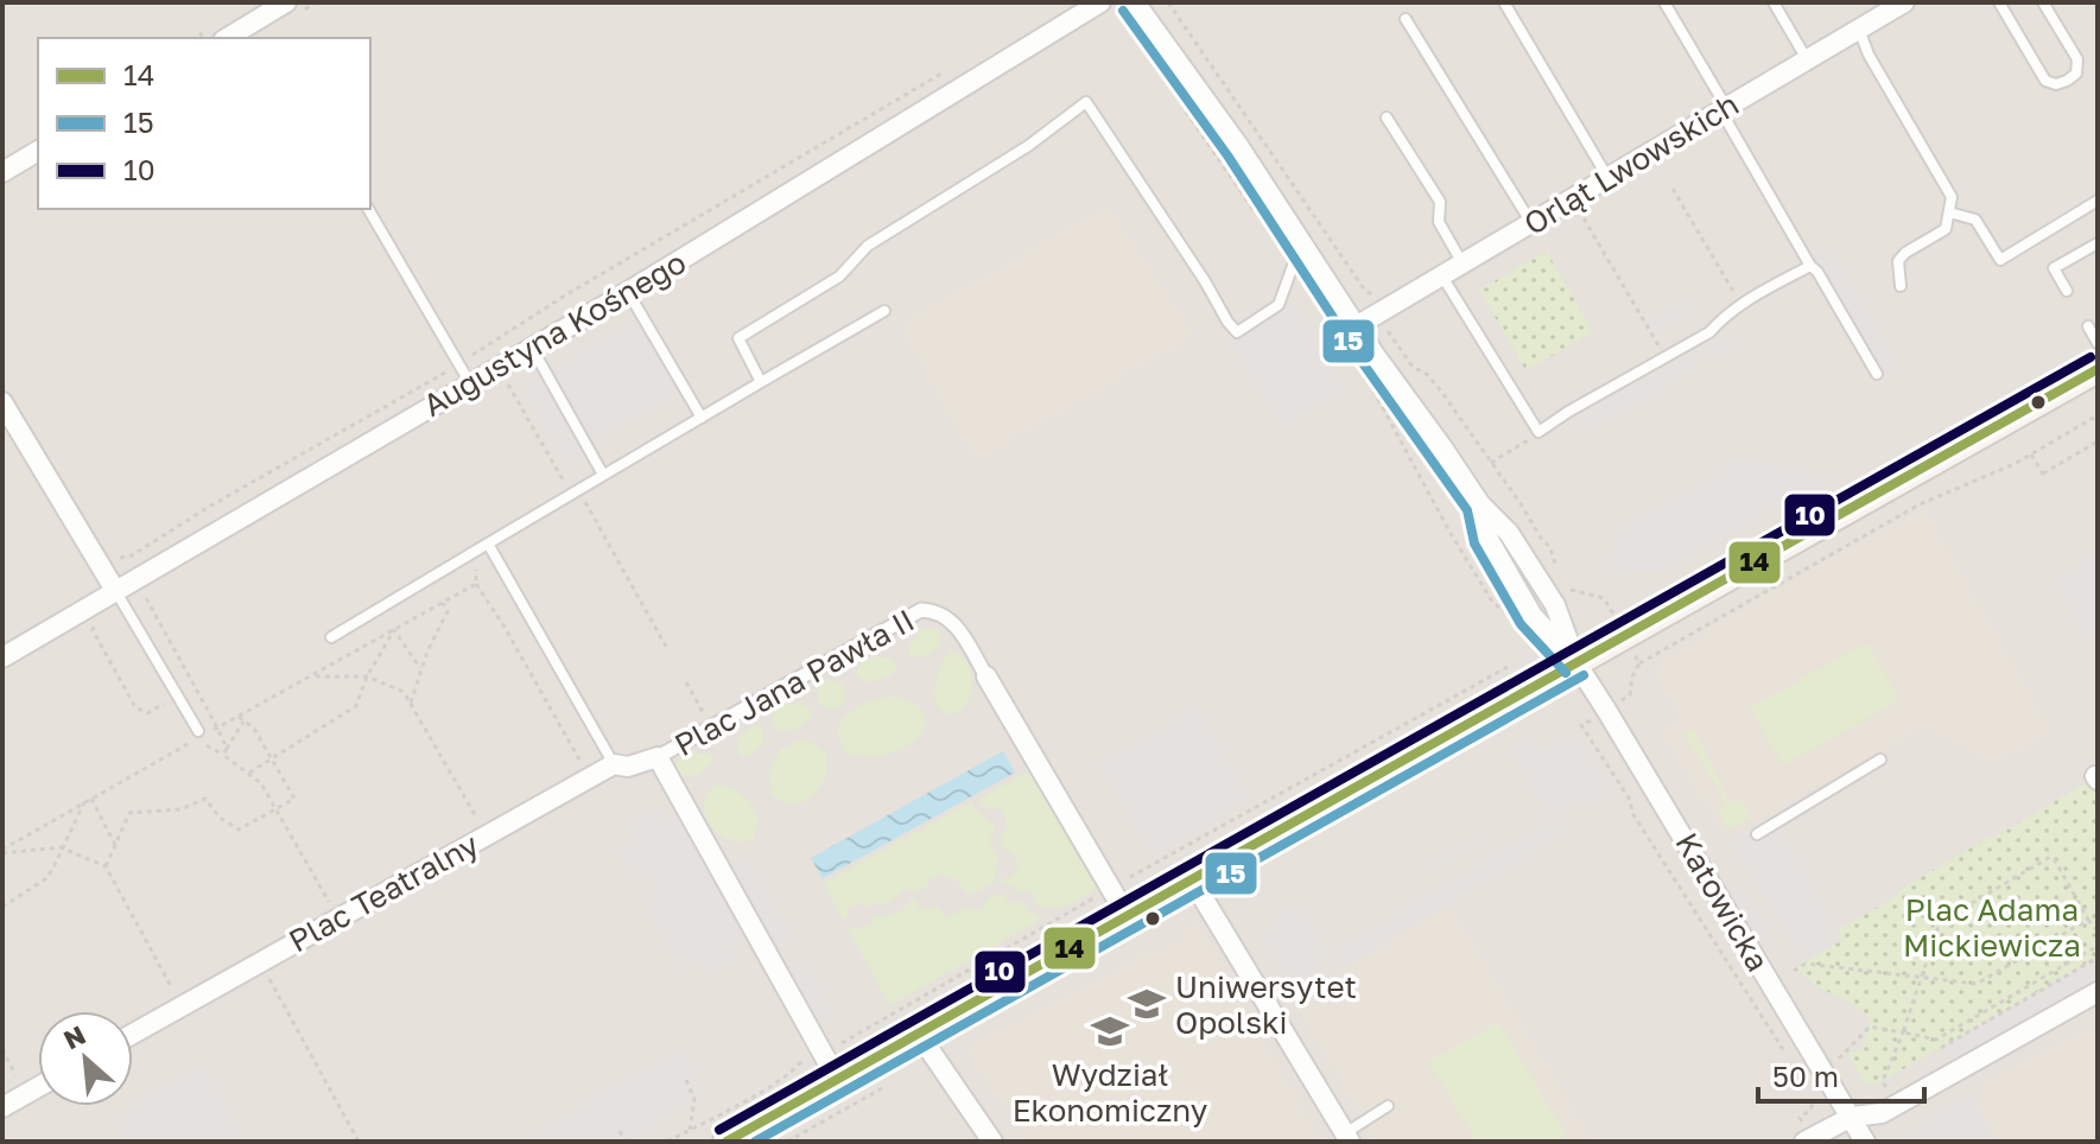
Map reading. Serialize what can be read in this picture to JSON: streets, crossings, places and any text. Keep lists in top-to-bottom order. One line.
{"streets":{"street":["Orląt Lwowskich","Augustyna Kośnego","Plac Jana Pawła II","Plac Teatralny","Katowicka"]},"crossings":[["Orląt Lwowskich","Katowicka"],["Plac Jana Pawła II","Plac Teatralny"]],"parks":["Plac Adama Mickiewicza"],"places":{"school or university":["Uniwersytet Opolski","Wydział Ekonomiczny"]},"lines":["transit line 15","transit line 10","transit line 14"],"legend":["14","15","10"],"scale_bar":"50 m","north":"top left"}
